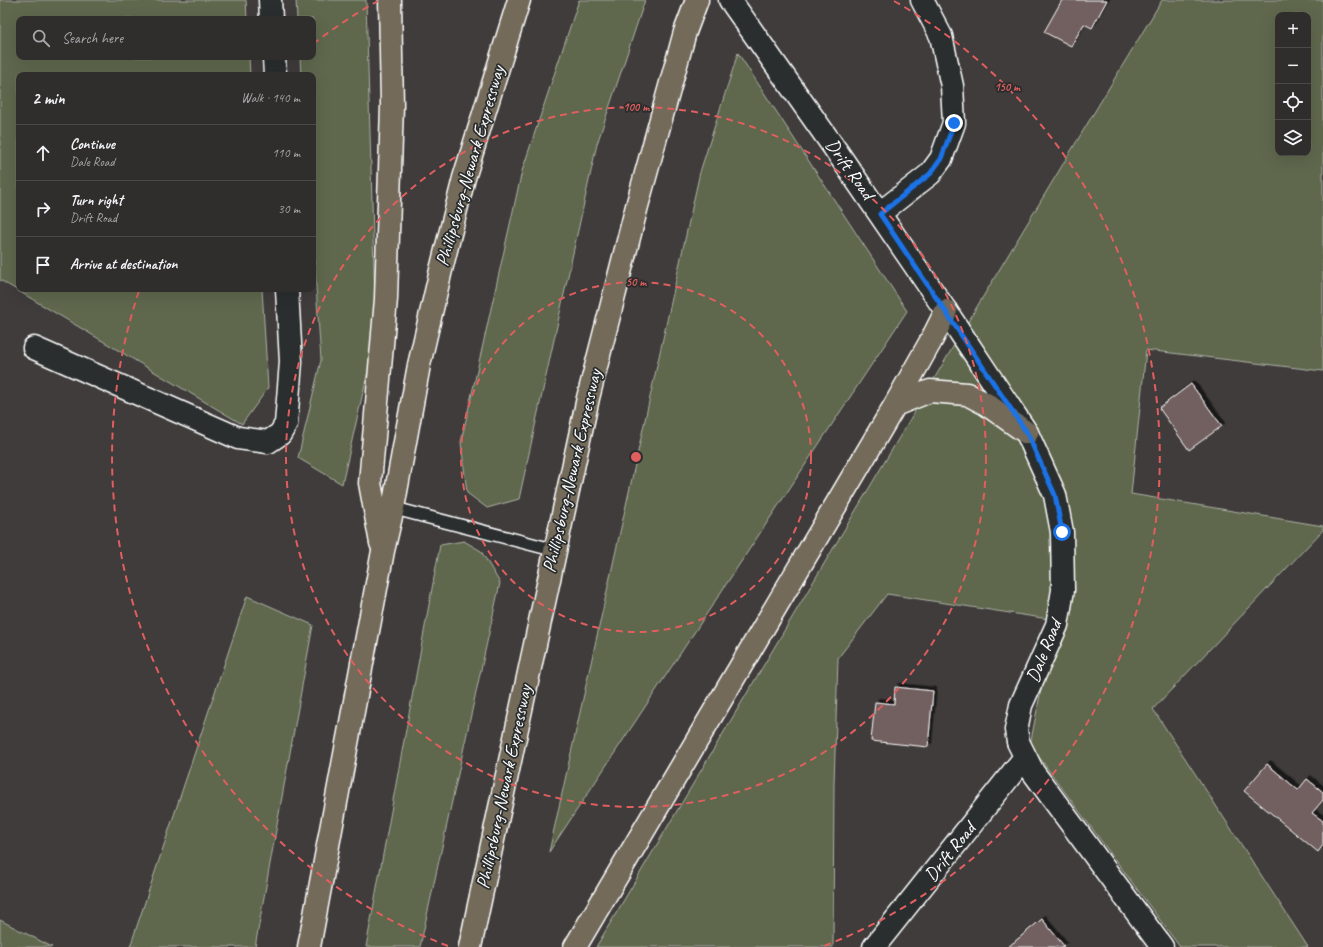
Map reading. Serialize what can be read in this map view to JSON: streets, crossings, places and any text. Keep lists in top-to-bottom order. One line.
{"streets":{"highway":["Phillipsburg-Newark Expressway"],"street":["Drift Road","Dale Road"]},"crossings":[["Drift Road","Dale Road"]],"page":{"map_buttons":["+","−"],"search":"Search here","heading":["2 min","Walk · 140 m"],"list":[["Continue","Dale Road","110 m"],["Turn right","Drift Road","30 m"],"Arrive at destination"]},"rings":["150 m","100 m","50 m"]}
